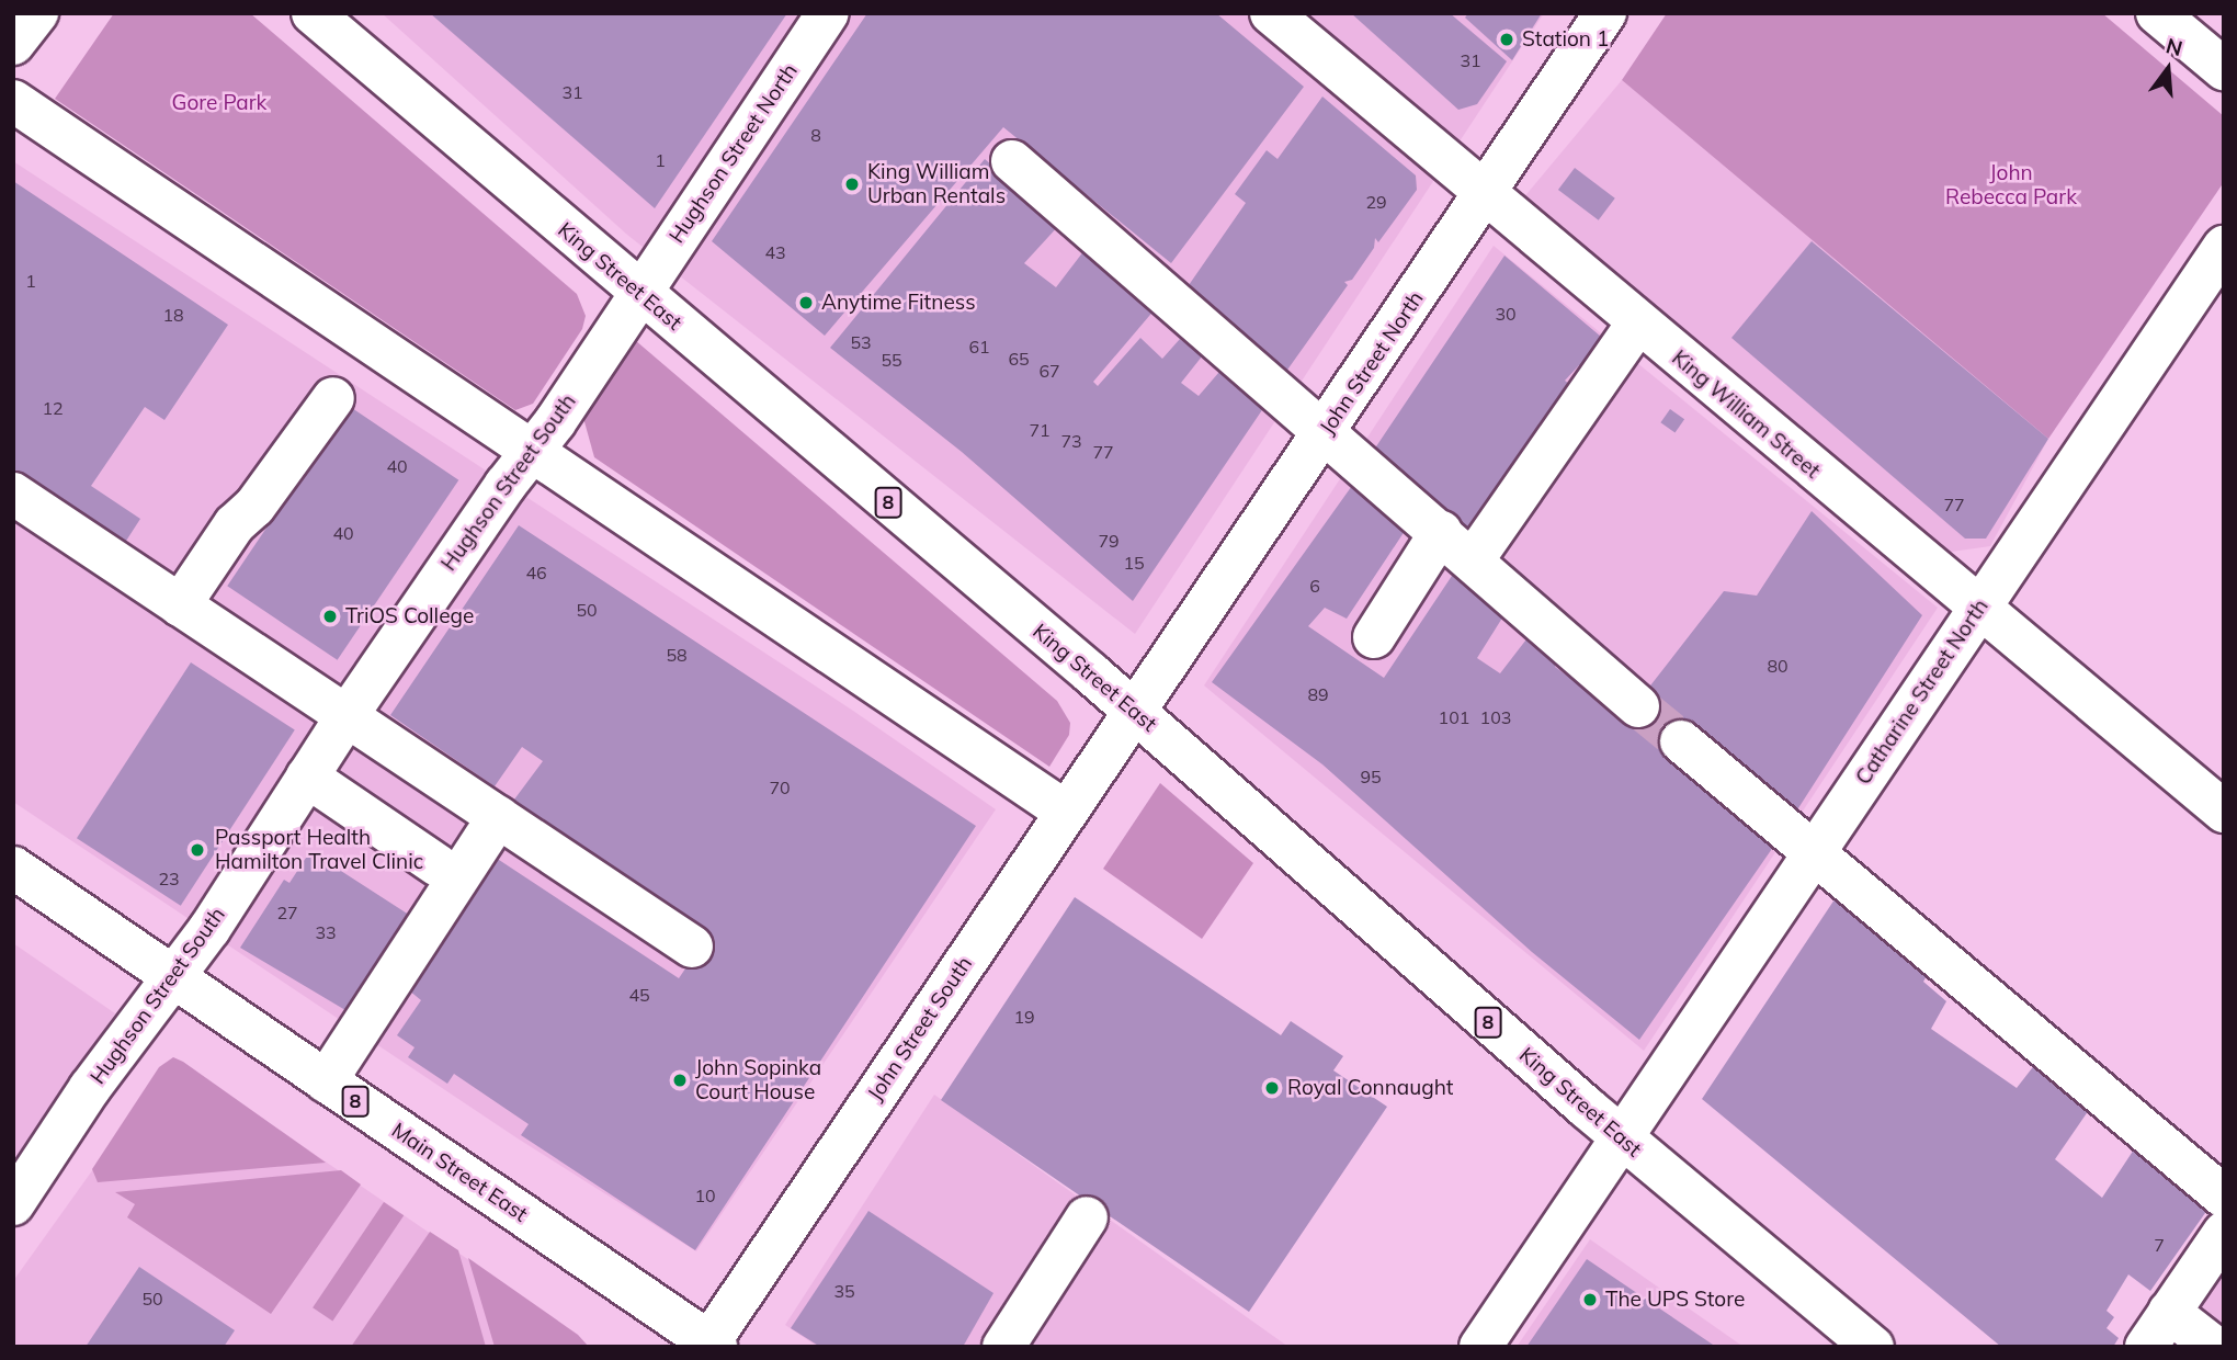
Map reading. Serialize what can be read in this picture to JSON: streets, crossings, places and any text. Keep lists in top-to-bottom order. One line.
{"streets":{"street":["Hughson Street North","King Street East","John Street North","King William Street","Hughson Street South","8","Catharine Street North","John Street South","Main Street East"]},"crossings":[["Hughson Street North","King Street East"],["Hughson Street North","Hughson Street South"],["King Street East","John Street North"],["King Street East","Hughson Street South"],["King Street East","Catharine Street North"],["King Street East","John Street South"],["John Street North","King William Street"],["John Street North","John Street South"],["King William Street","Catharine Street North"],["Hughson Street South","Main Street East"],["John Street South","Main Street East"]],"parks":["Gore Park","John Rebecca Park"],"places":["Station 1","King William Urban Rentals","Anytime Fitness","TriOS College","Passport Health Hamilton Travel Clinic","John Sopinka Court House","Royal Connaught","The UPS Store"],"house_numbers":["31","31","8","1","29","43","1","30","18","53","61","65","55","67","12","71","73","77","40","77","40","79","15","46","6","50","58","80","89","101","103","95","70","23","27","33","45","19","10","7","35","50"],"north":"top"}
